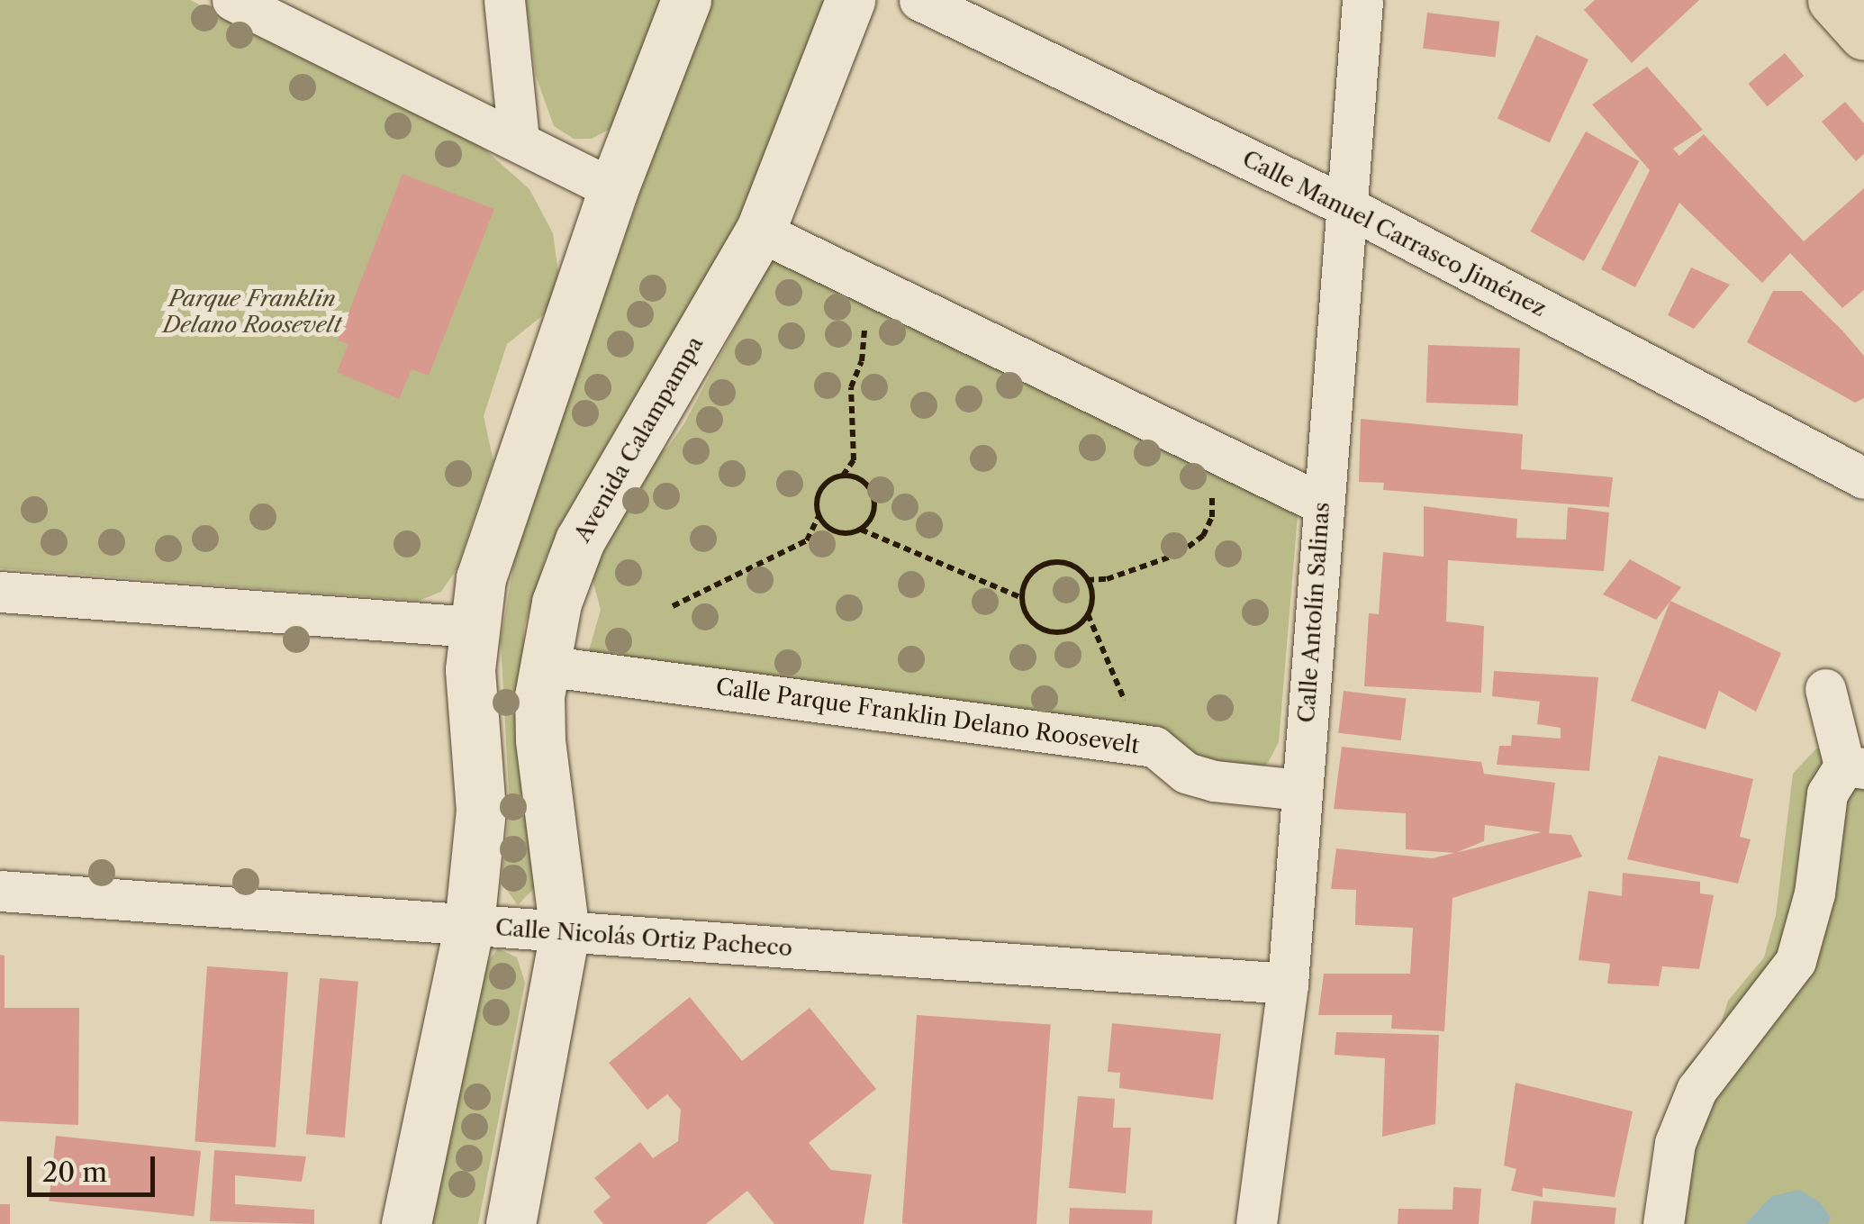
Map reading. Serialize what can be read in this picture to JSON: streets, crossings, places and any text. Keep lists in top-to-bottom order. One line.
{"streets":{"street":["Calle Manuel Carrasco Jiménez","Avenida Calampampa","Calle Antolín Salinas","Calle Parque Franklin Delano Roosevelt","Calle Nicolás Ortiz Pacheco"]},"crossings":[["Calle Manuel Carrasco Jiménez","Calle Antolín Salinas"],["Avenida Calampampa","Calle Parque Franklin Delano Roosevelt"],["Avenida Calampampa","Calle Nicolás Ortiz Pacheco"],["Calle Antolín Salinas","Calle Parque Franklin Delano Roosevelt"],["Calle Antolín Salinas","Calle Nicolás Ortiz Pacheco"]],"parks":["Parque Franklin Delano Roosevelt"],"scale_bar":"20 m"}
